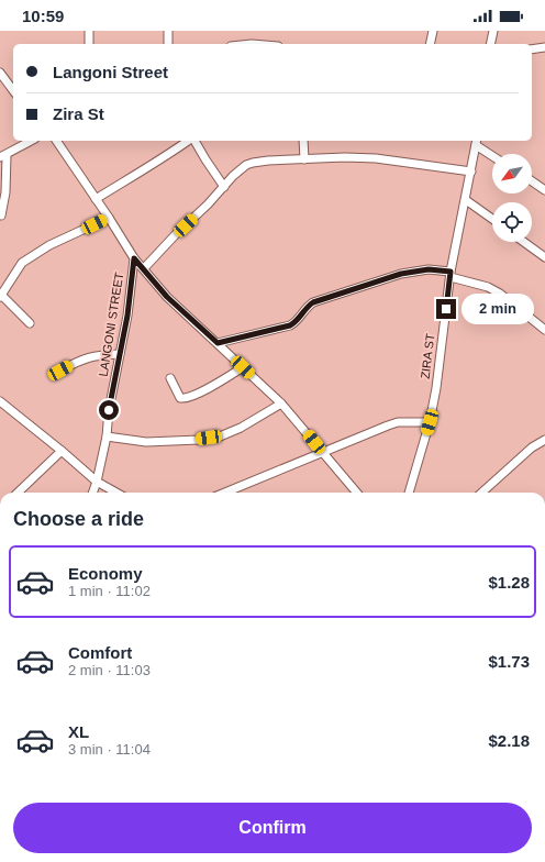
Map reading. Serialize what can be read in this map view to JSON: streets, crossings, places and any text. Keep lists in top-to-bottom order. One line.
{"streets":{"street":["LANGONI STREET","ZIRA ST"]},"north":"bottom left","page":{"status":"10:59","banner":["Langoni Street","Zira St"],"bubble":"2 min","heading":"Choose a ride","list":[{"name":"Economy","note":"1 min · 11:02","value":"$1.28"},{"name":"Comfort","note":"2 min · 11:03","value":"$1.73"},{"name":"XL","note":"3 min · 11:04","value":"$2.18"}],"buttons":"Confirm"}}
